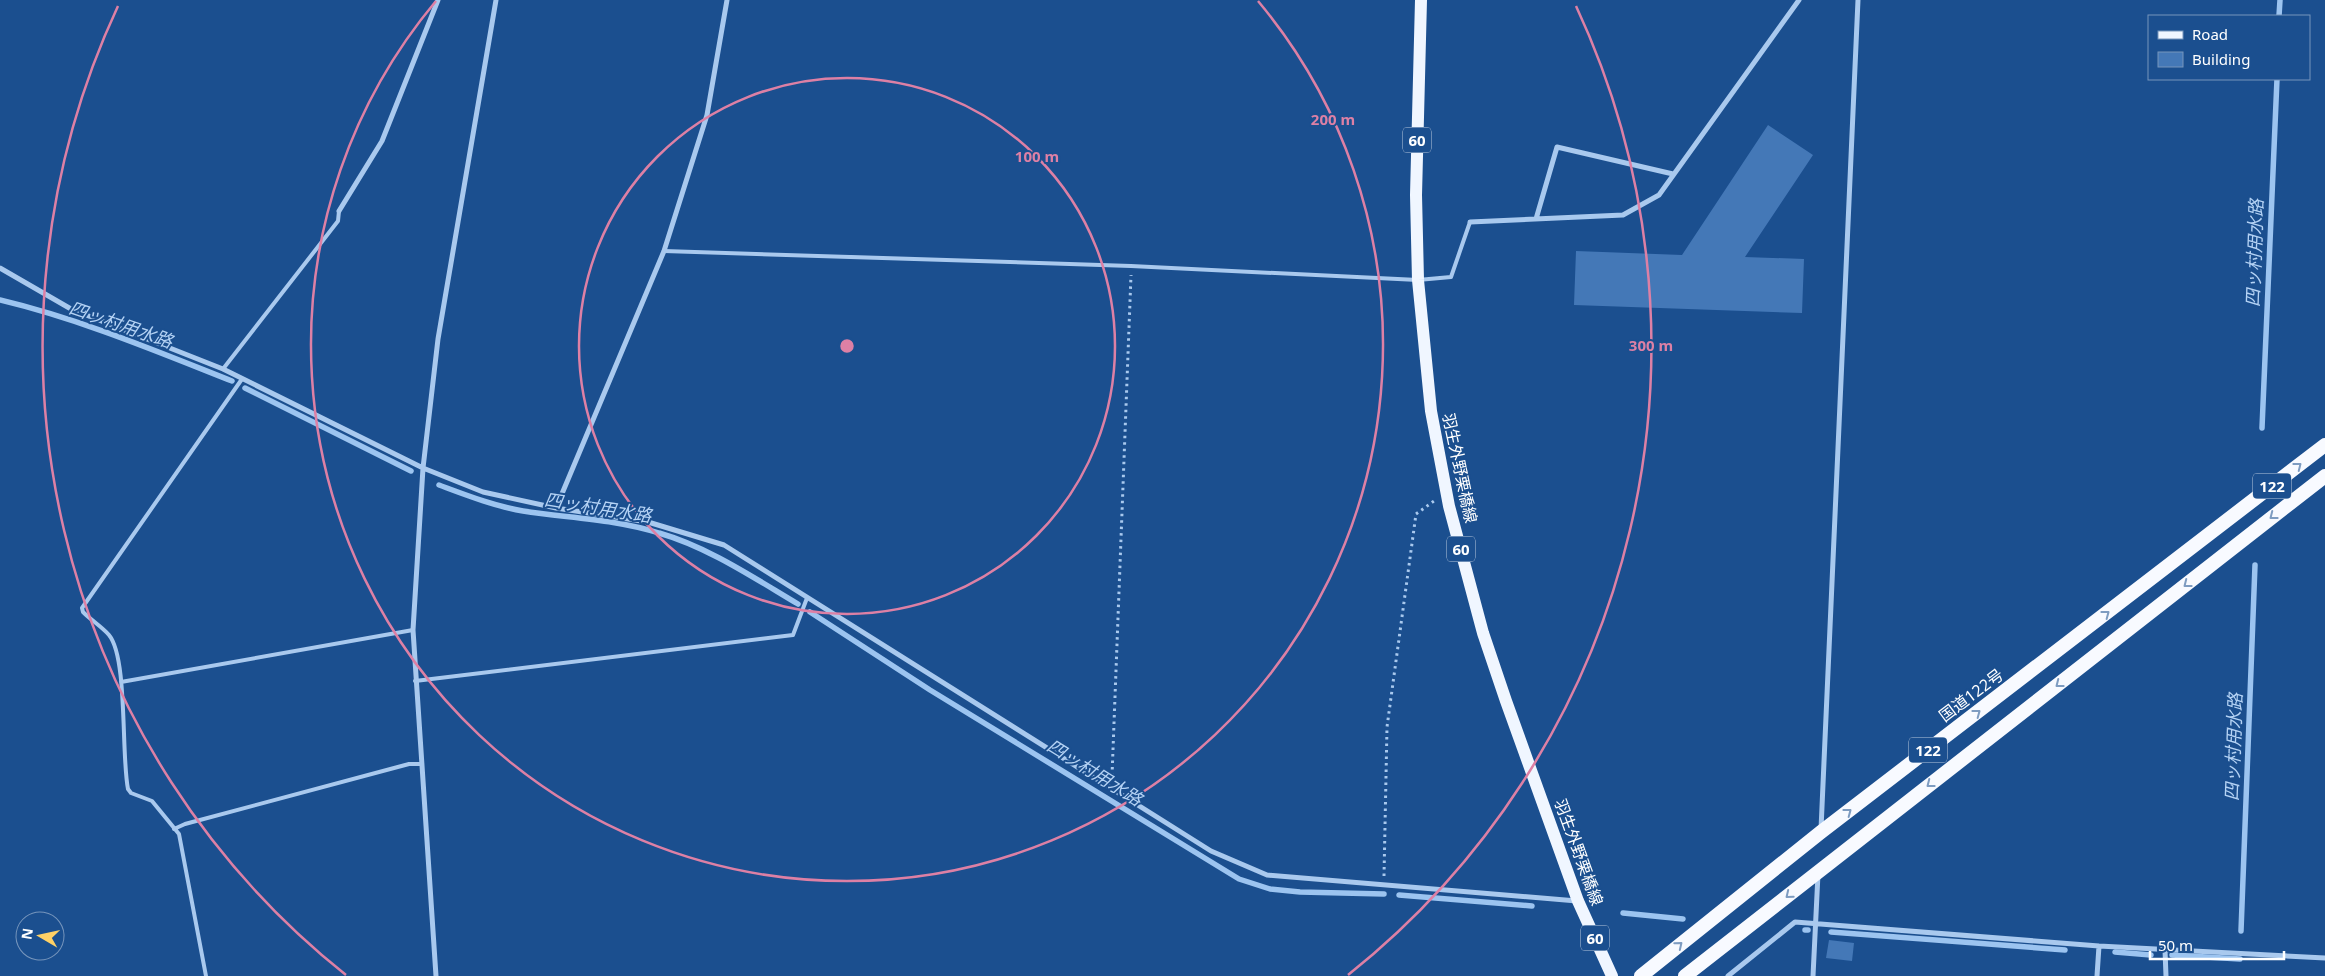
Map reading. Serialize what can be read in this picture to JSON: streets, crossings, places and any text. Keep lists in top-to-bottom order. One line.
{"streets":{"highway":["122","国道122号"],"main road":["60","羽生外野栗橋線"]},"water":["四ッ村用水路"],"legend":["Road","Building"],"scale_bar":"50 m","north":"left","rings":["200 m","100 m","300 m"]}
